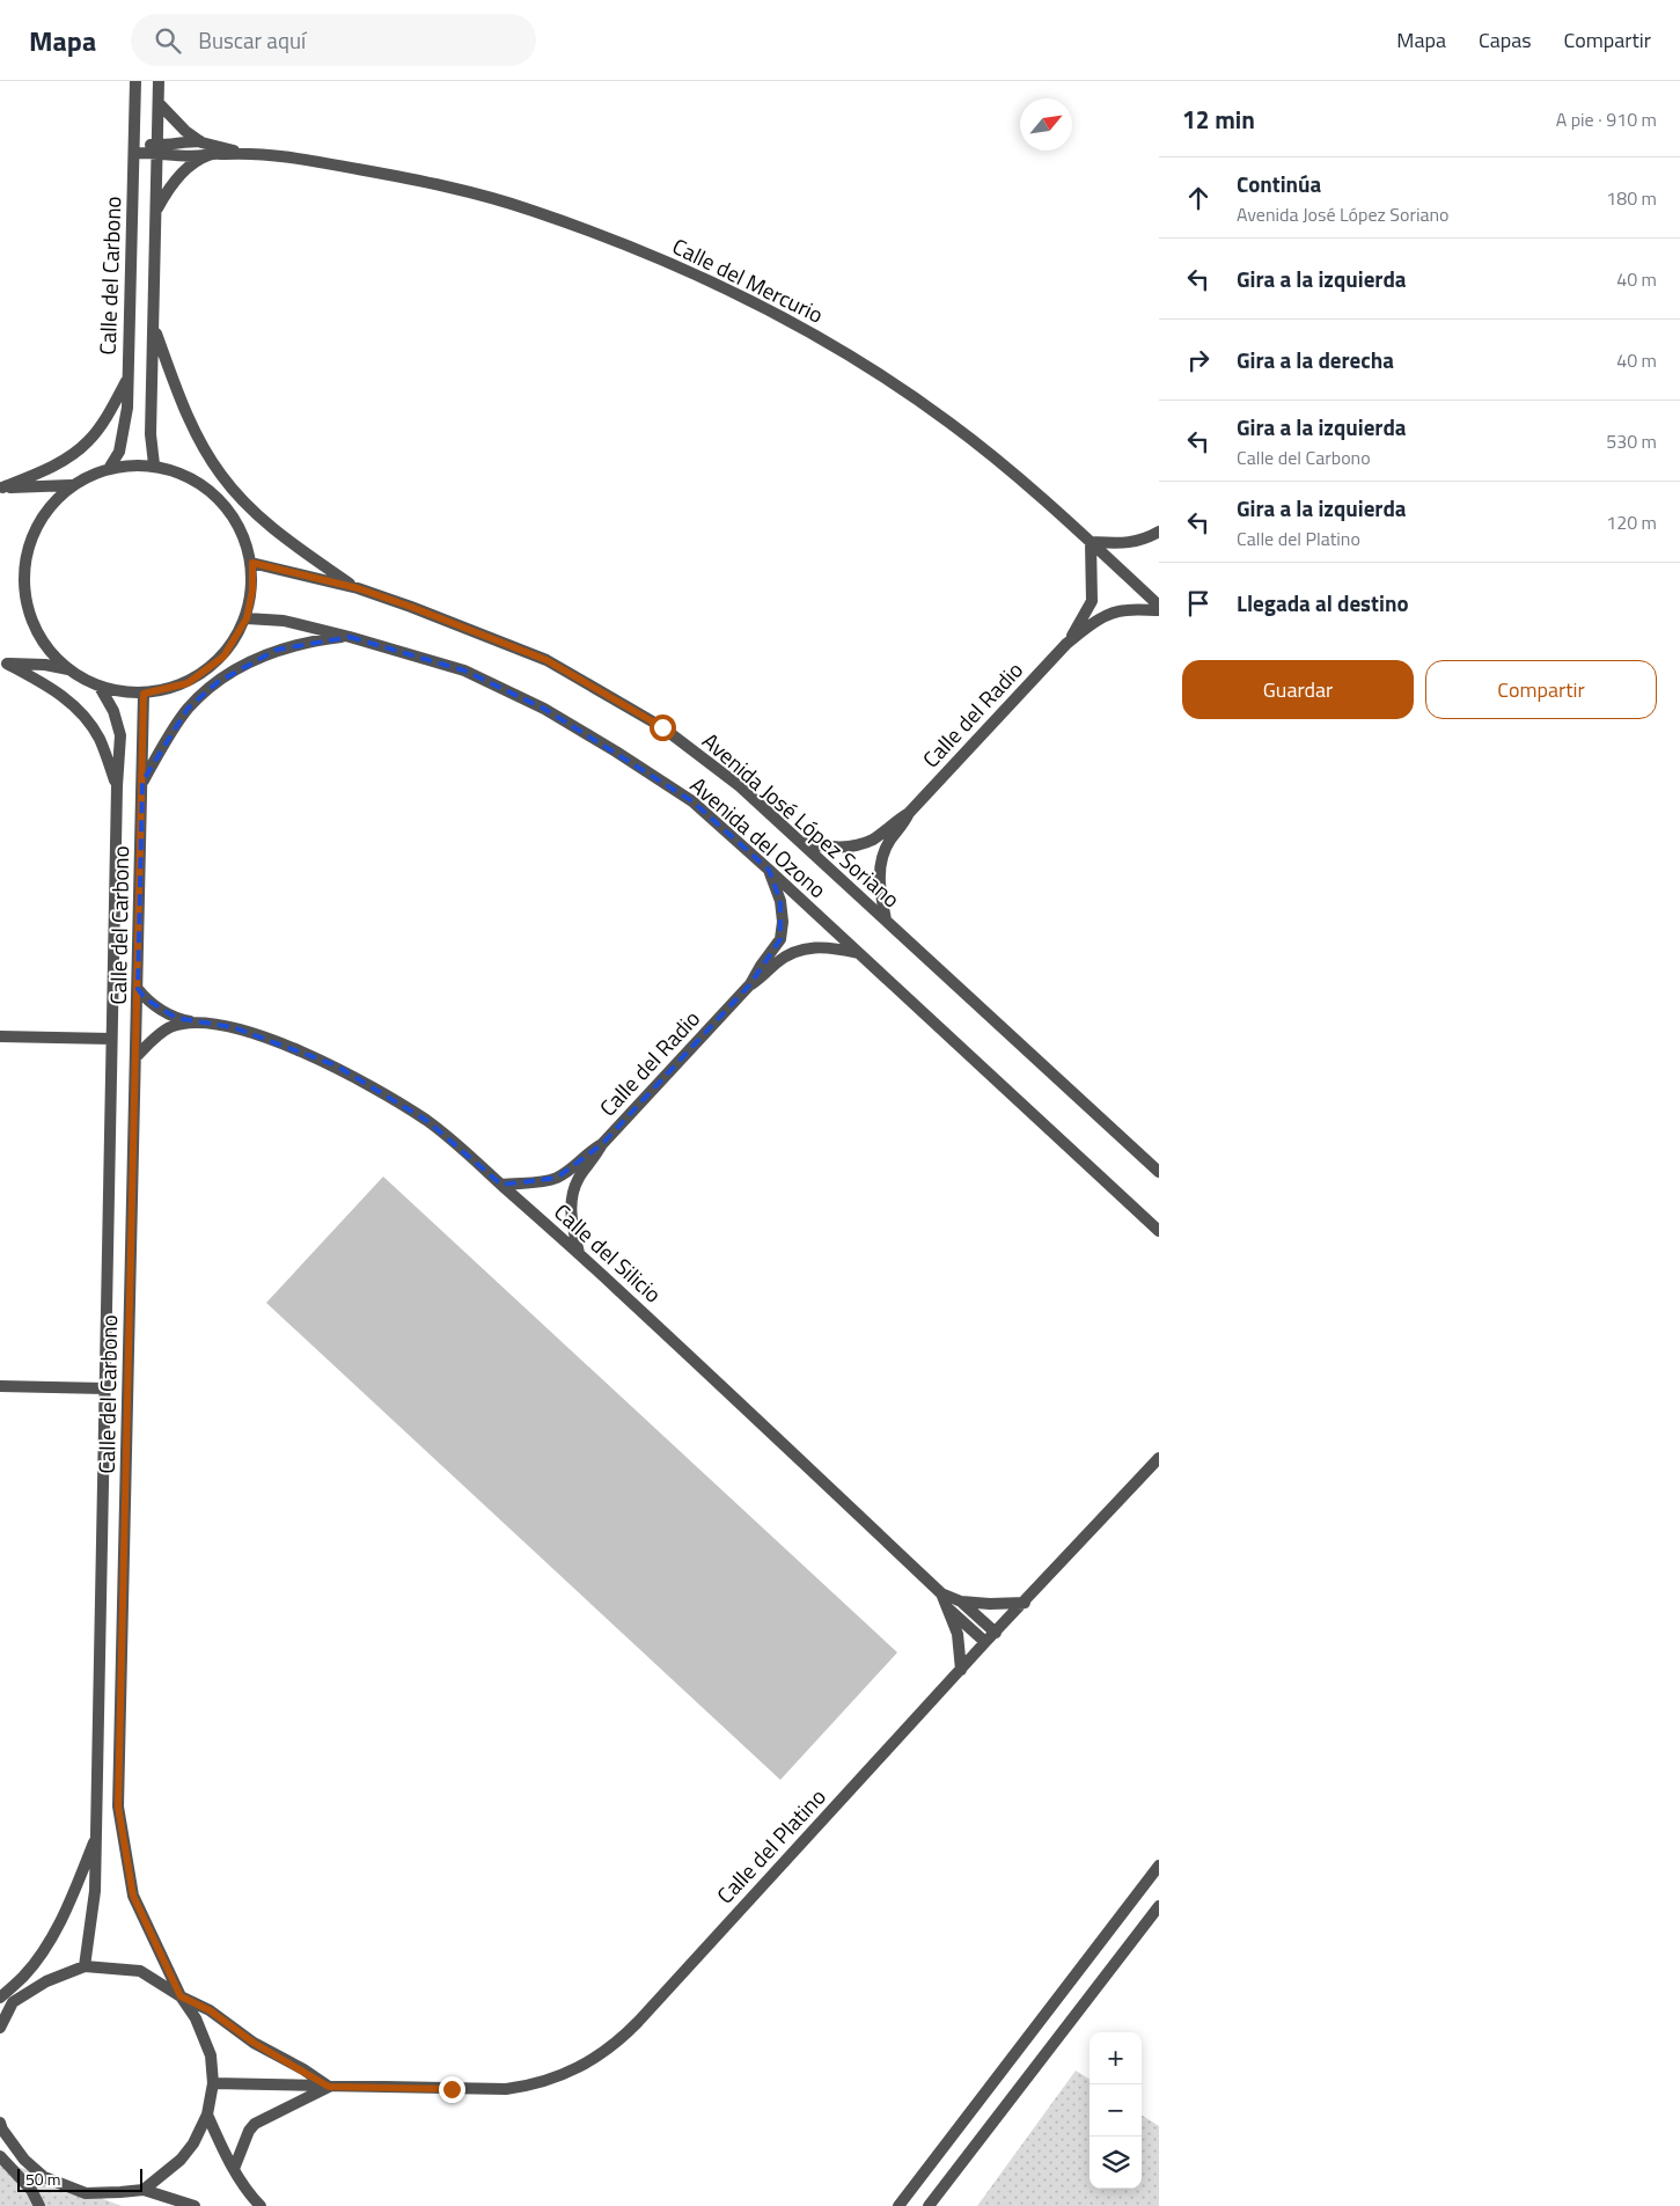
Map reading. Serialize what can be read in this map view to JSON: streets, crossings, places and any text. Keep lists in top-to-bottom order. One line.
{"streets":{"street":["Calle del Carbono","Calle del Mercurio","Calle del Radio","Avenida José López Soriano","Avenida del Ozono","Calle del Silicio","Calle del Platino"]},"crossings":[["Calle del Carbono","Avenida José López Soriano"],["Calle del Carbono","Calle del Silicio"],["Calle del Carbono","Calle del Platino"],["Calle del Mercurio","Calle del Radio"],["Calle del Radio","Avenida José López Soriano"],["Calle del Radio","Avenida del Ozono"],["Calle del Radio","Calle del Silicio"],["Calle del Silicio","Calle del Platino"]],"scale_bar":"50 m","north":"top right","page":{"header":"Mapa","search":"Buscar aquí","nav":["Mapa","Capas","Compartir"],"heading":["12 min","A pie · 910 m"],"list":[["Continúa","Avenida José López Soriano","180 m"],["Gira a la izquierda","40 m"],["Gira a la derecha","40 m"],["Gira a la izquierda","Calle del Carbono","530 m"],["Gira a la izquierda","Calle del Platino","120 m"],"Llegada al destino"],"buttons":["Guardar","Compartir"],"map_buttons":["+","−"],"scale":"50 m"}}
